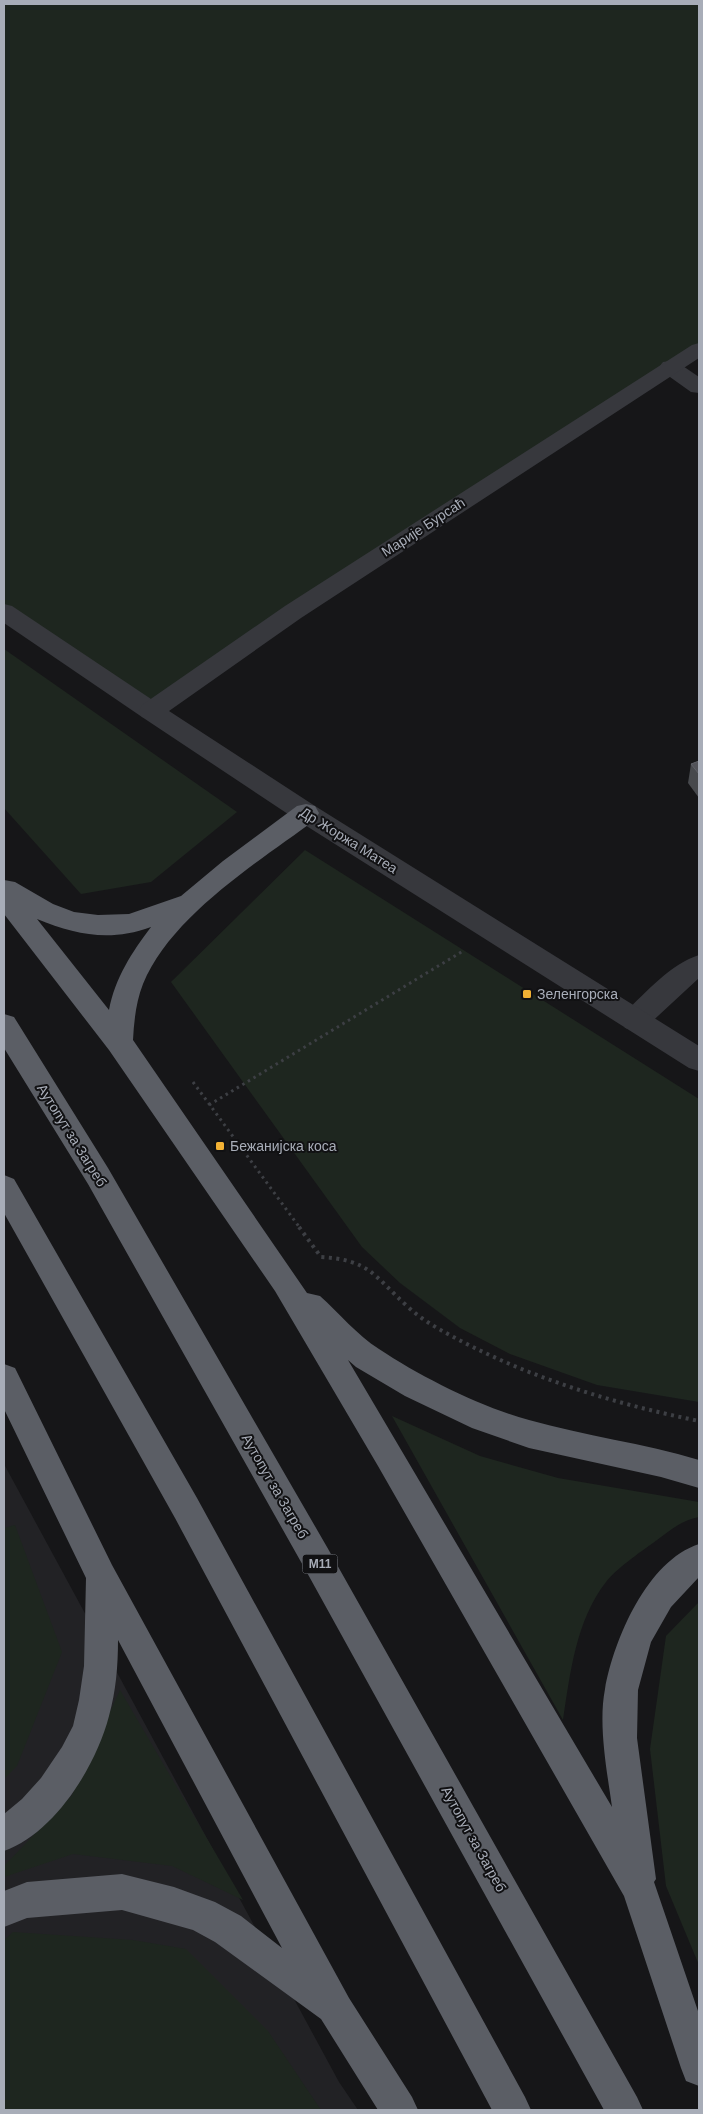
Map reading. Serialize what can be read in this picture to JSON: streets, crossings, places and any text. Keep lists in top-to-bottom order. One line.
{"streets":{"highway":["Аутопут за Загреб","M11"],"street":["Марије Бурсаћ","Др Жоржа Матеа"]},"crossings":[["Марије Бурсаћ","Др Жоржа Матеа"]],"places":{"transit":["Зеленгорска","Бежанијска коса"]}}
